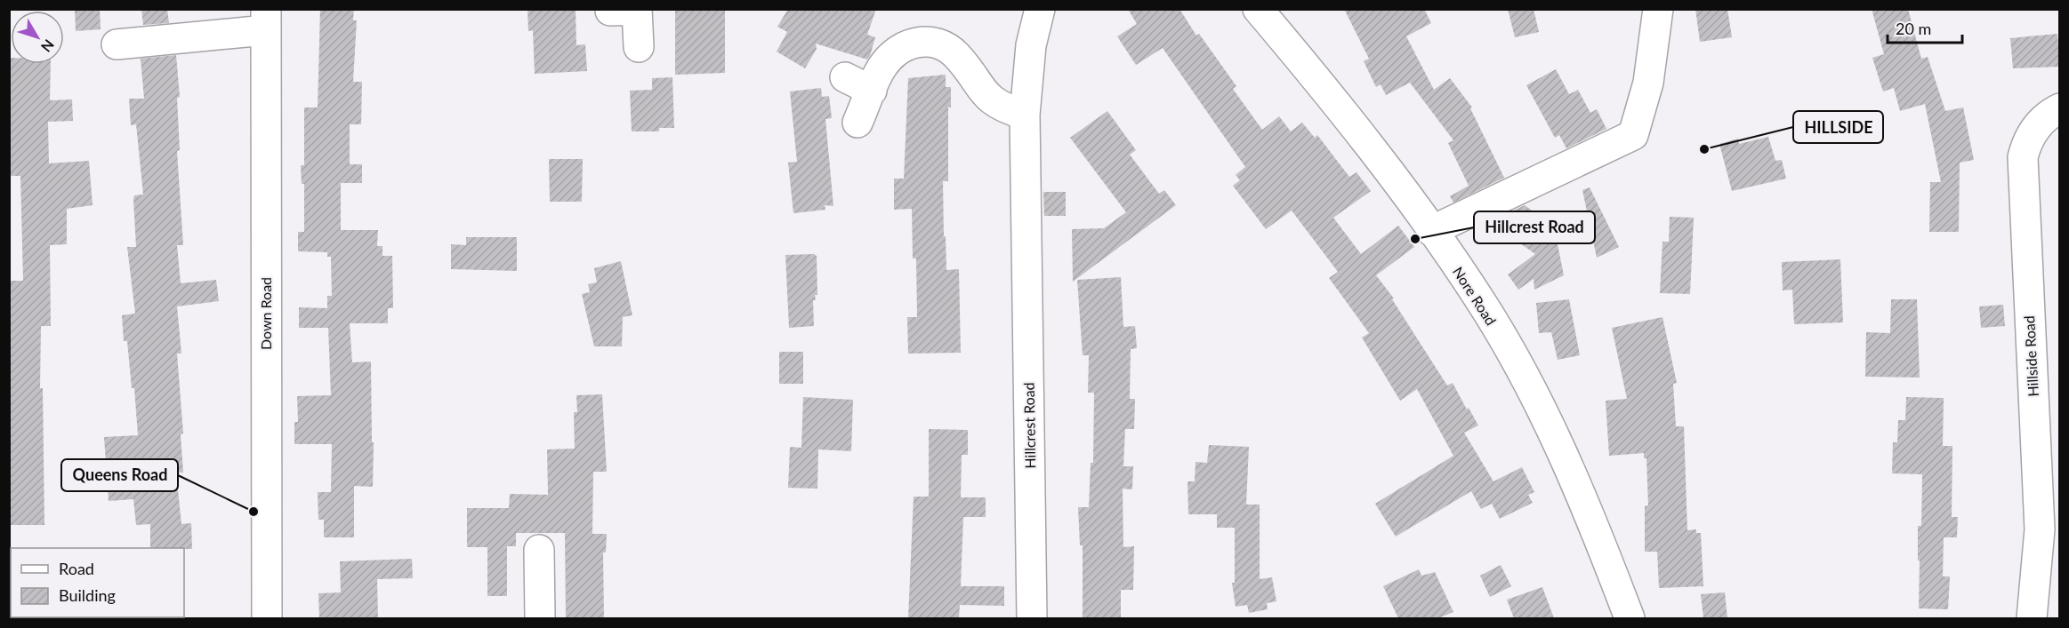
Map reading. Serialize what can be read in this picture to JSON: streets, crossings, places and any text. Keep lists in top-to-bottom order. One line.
{"streets":{"street":["Nore Road","Down Road","Hillside Road","Hillcrest Road"]},"places":["HILLSIDE","Hillcrest Road","Queens Road"],"legend":["Road","Building"],"scale_bar":"20 m","north":"bottom right"}
